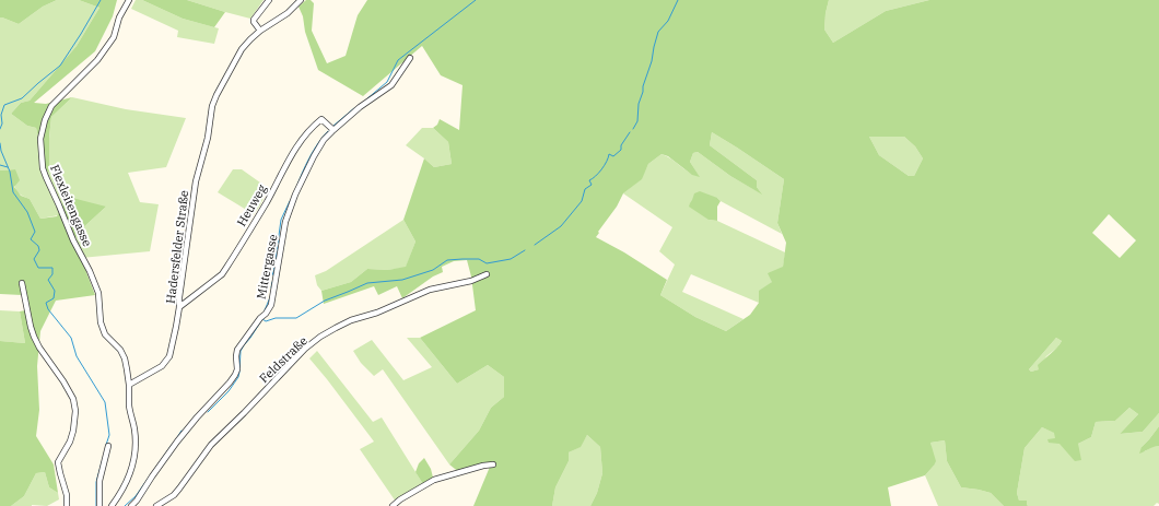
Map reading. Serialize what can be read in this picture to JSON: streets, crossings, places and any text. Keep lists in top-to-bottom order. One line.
{"streets":{"street":["Flexleitengasse","Heuweg","Hadersfelder Straße","Mittergasse","Feldstraße"]},"crossings":[["Flexleitengasse","Hadersfelder Straße"],["Heuweg","Hadersfelder Straße"],["Heuweg","Mittergasse"]]}
